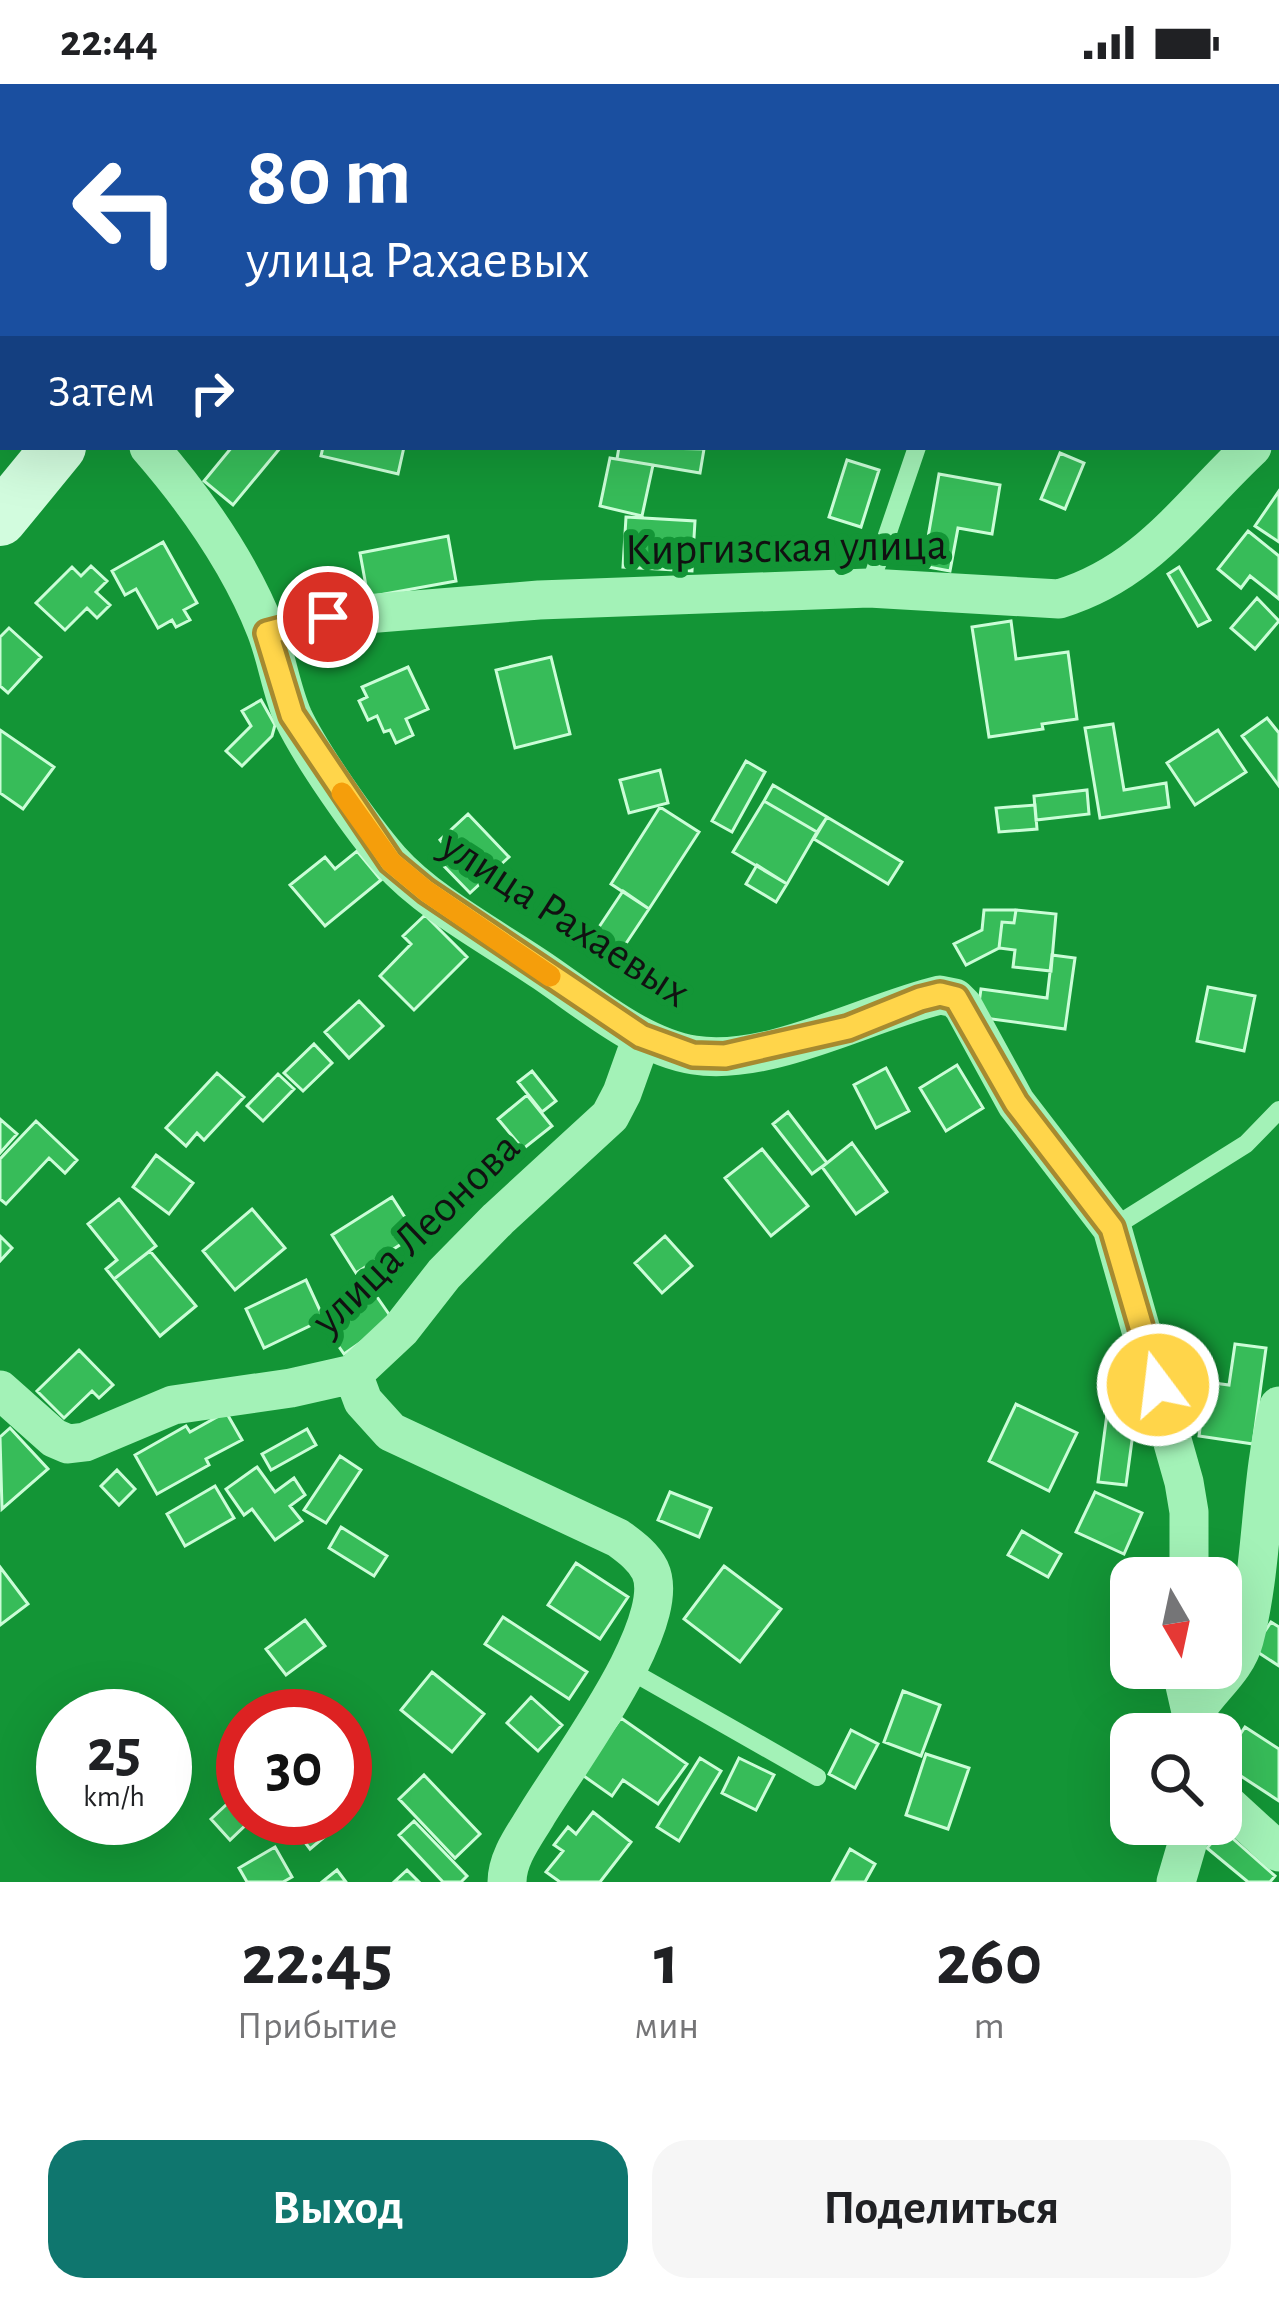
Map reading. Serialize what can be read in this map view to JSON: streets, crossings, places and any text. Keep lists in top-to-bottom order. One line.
{"streets":{"street":["Киргизская улица","улица Рахаевых","улица Леонова"]},"crossings":[["Киргизская улица","улица Рахаевых"],["улица Рахаевых","улица Леонова"]],"north":"bottom","page":{"status":"22:44","turn":["80 m","улица Рахаевых"],"then":"Затем","speed":"25 km/h","limit":"30","eta":["22:45","Прибытие","1","мин","260","m"],"buttons":["Выход","Поделиться"]}}
